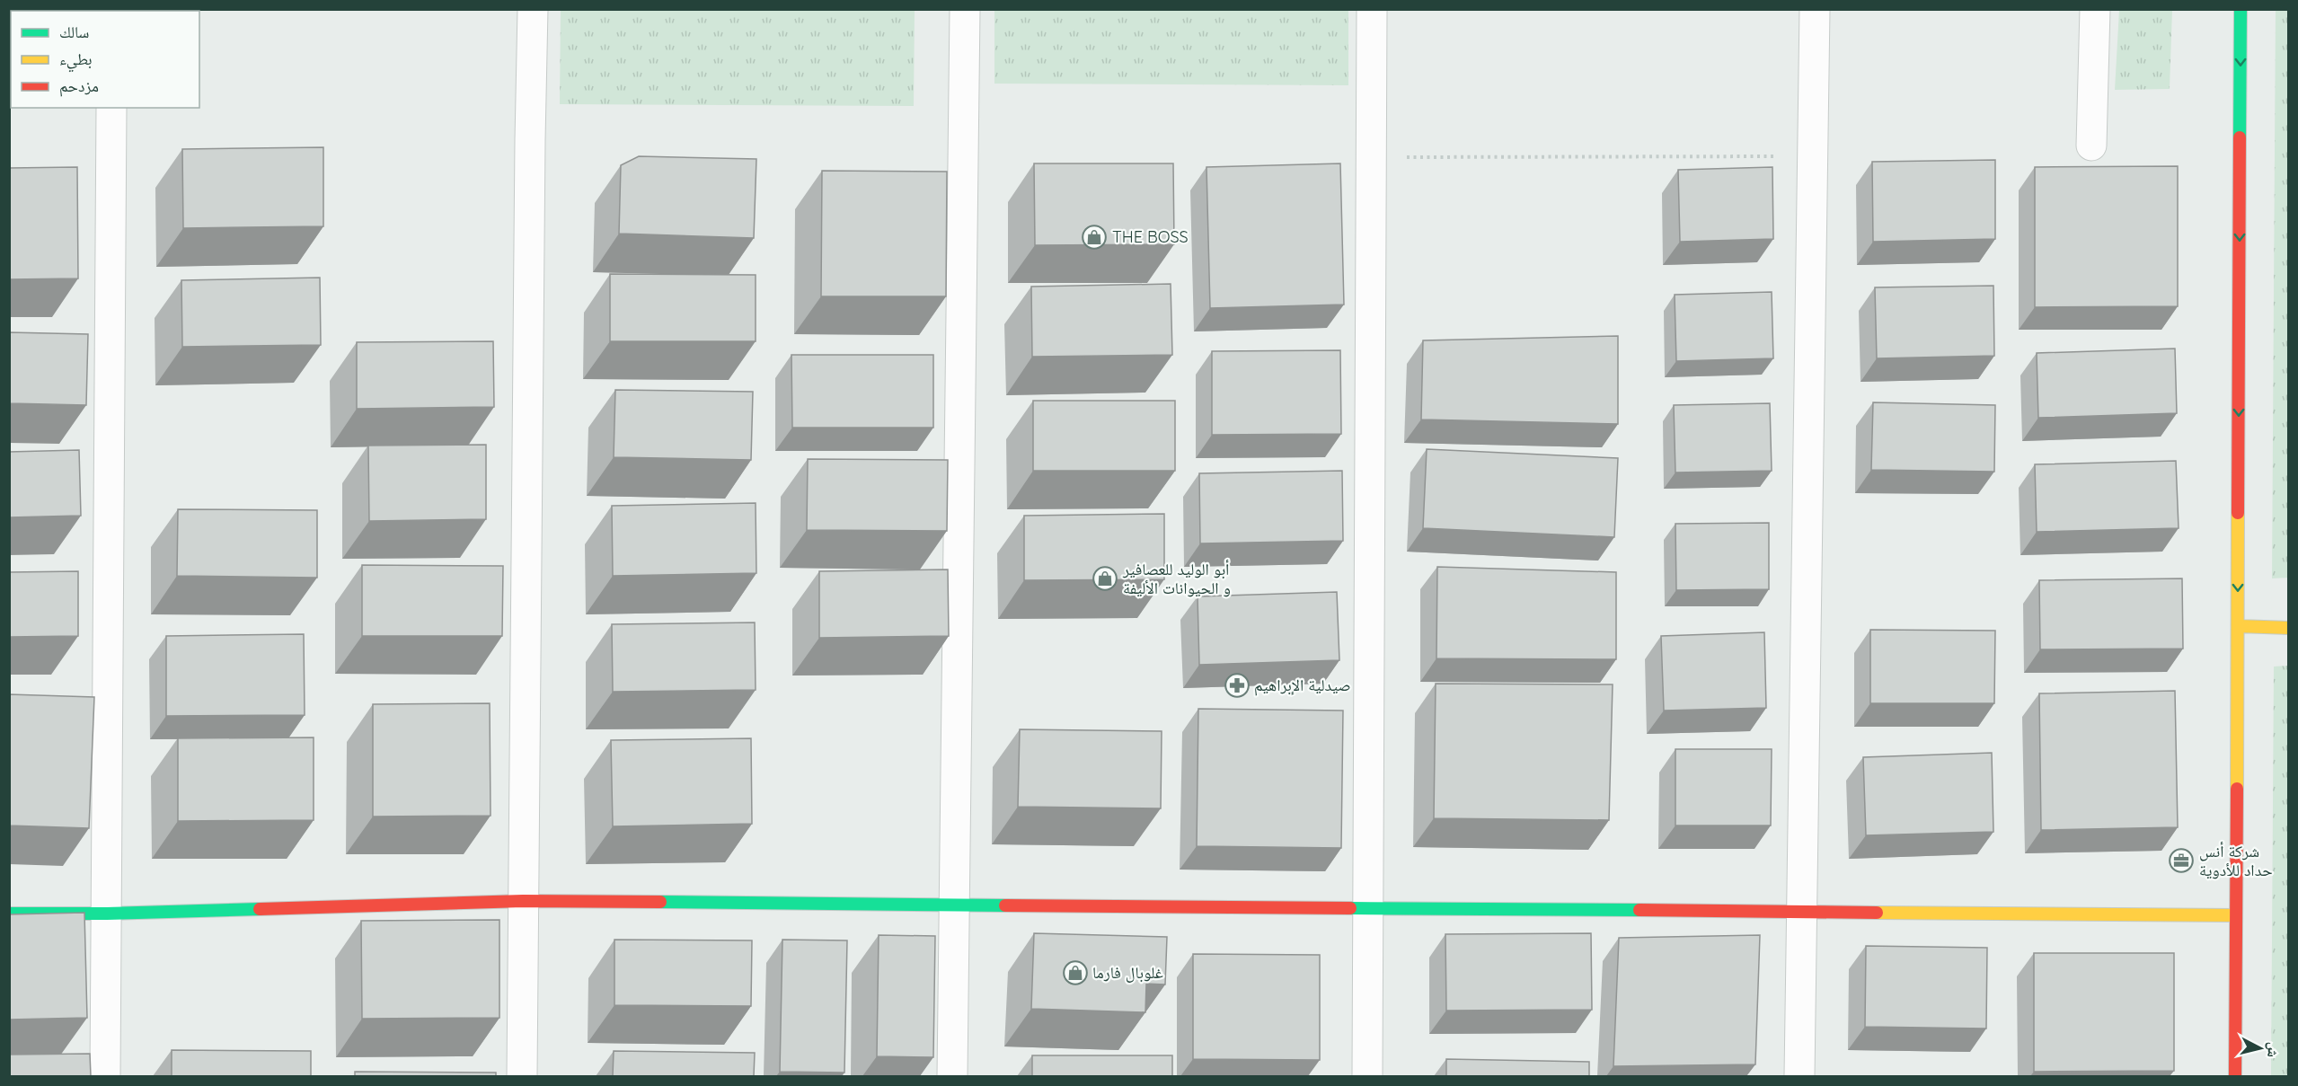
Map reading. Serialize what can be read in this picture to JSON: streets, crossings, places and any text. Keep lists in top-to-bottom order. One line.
{"places":{"shop":["THE BOSS","أبو الوليد للعصافير و الحيوانات الأليفة","غلوبال فارما"],"pharmacy":["صيدلية الإبراهيم"],"office":["شركة أنس حداد للأدوية"]},"legend":["سالك","بطيء","مزدحم"],"north":"right"}
